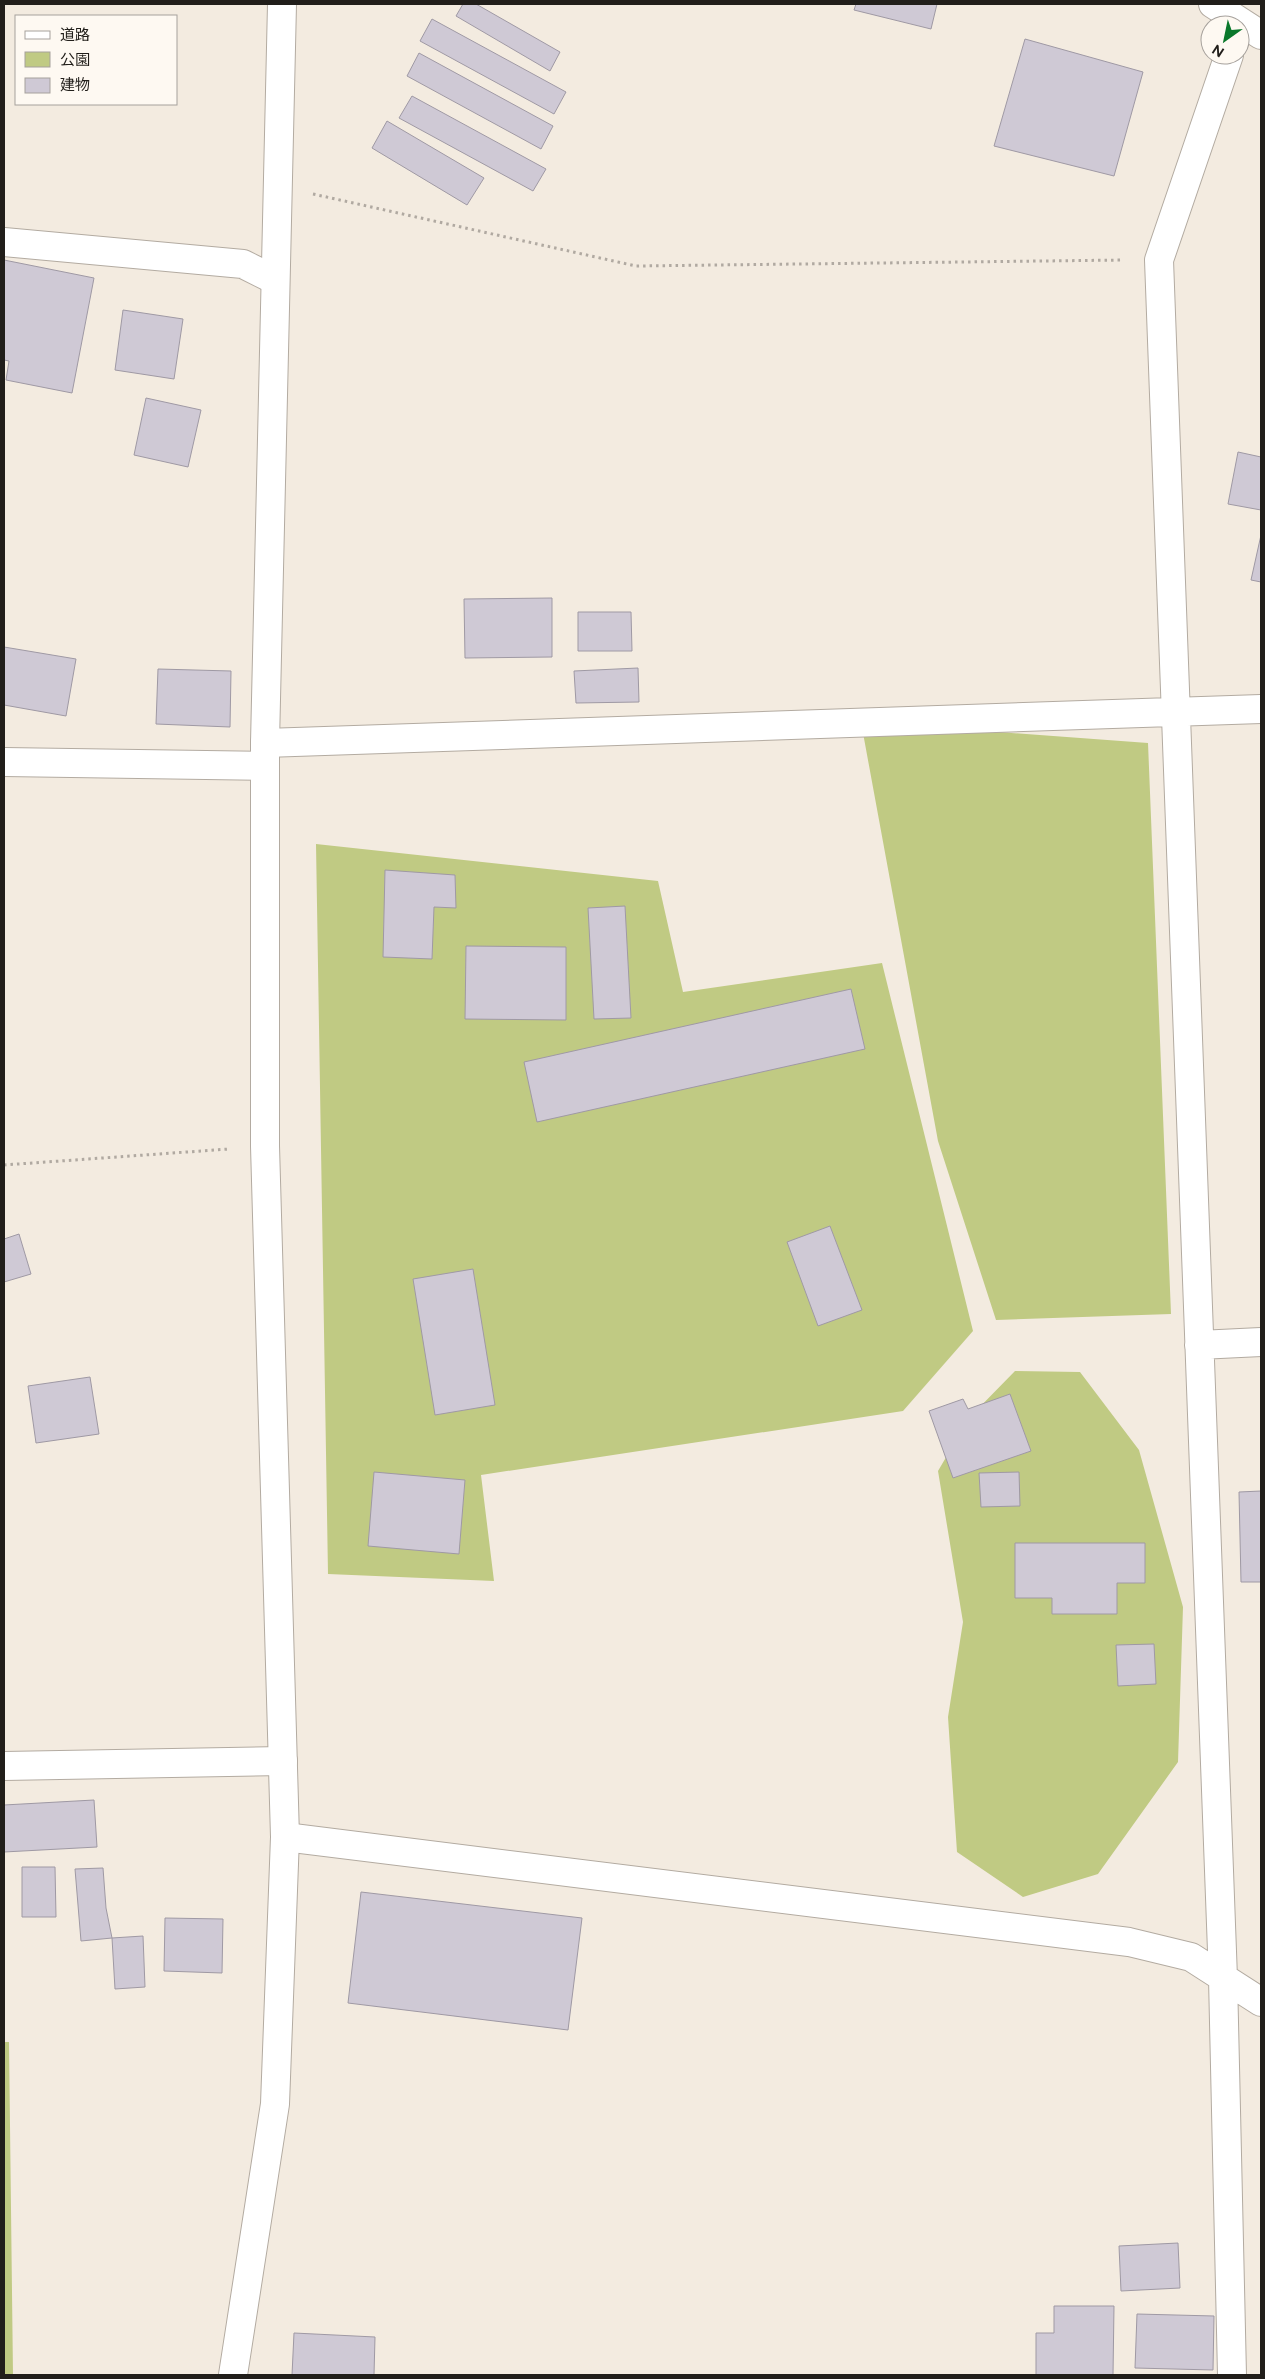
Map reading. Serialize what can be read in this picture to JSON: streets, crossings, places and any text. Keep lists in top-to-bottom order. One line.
{"legend":["道路","公園","建物"],"north":"bottom left"}
